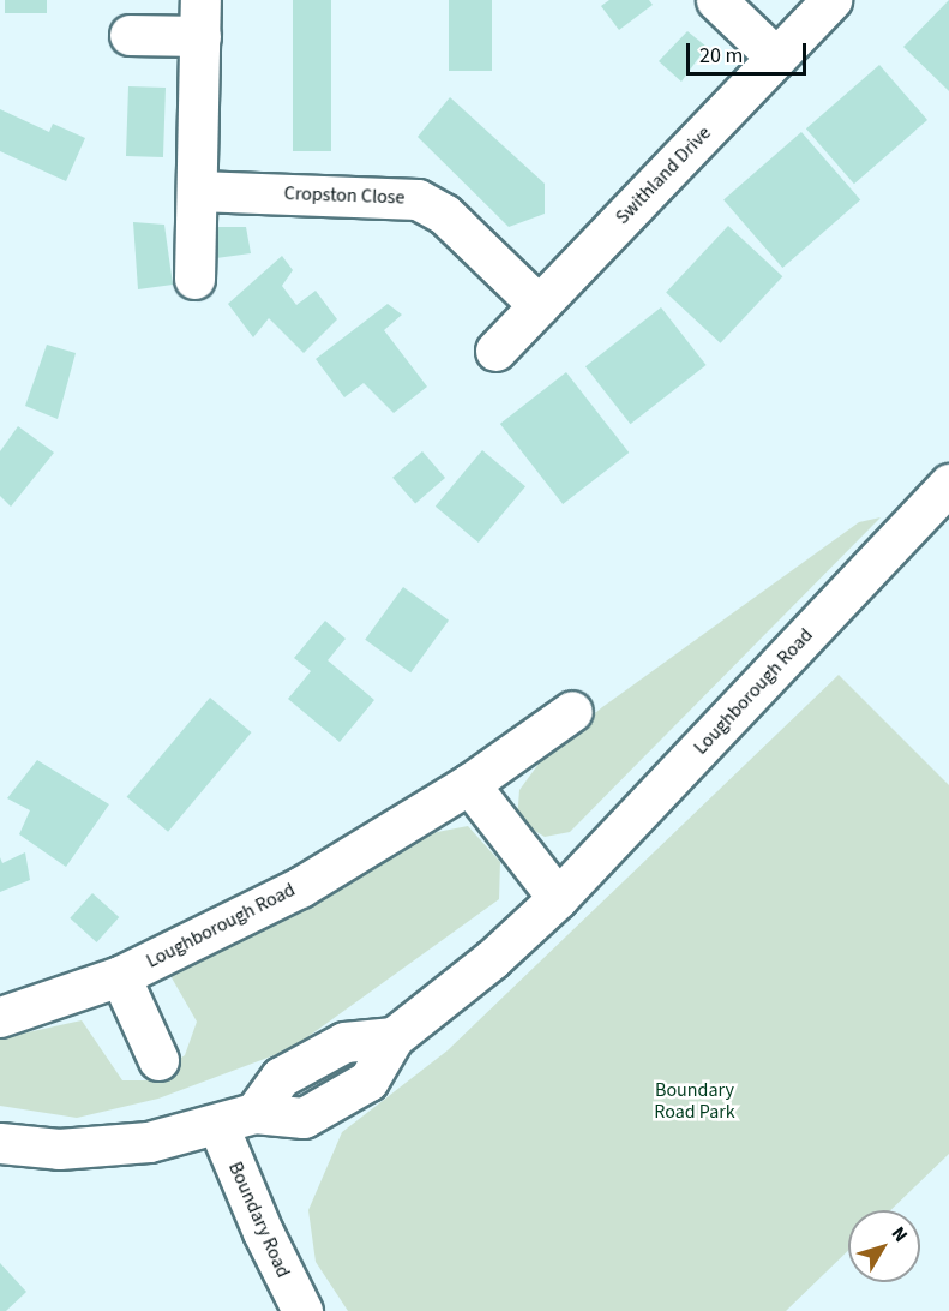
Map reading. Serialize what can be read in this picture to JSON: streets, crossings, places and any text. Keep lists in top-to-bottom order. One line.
{"streets":{"street":["Swithland Drive","Cropston Close","Loughborough Road","Boundary Road"]},"crossings":[["Swithland Drive","Cropston Close"],["Loughborough Road","Boundary Road"]],"parks":["Boundary Road Park"],"scale_bar":"20 m","north":"top right"}
